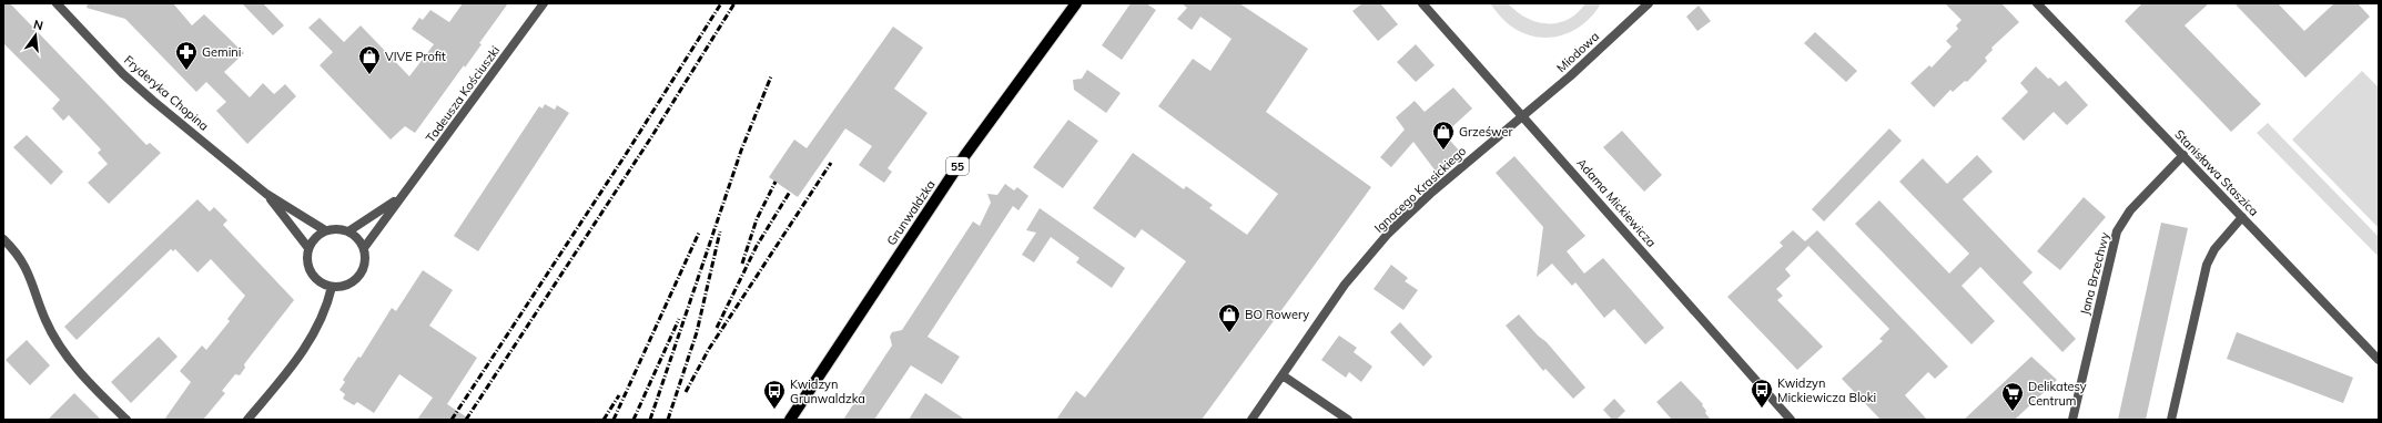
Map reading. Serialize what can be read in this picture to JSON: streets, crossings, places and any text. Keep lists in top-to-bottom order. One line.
{"streets":{"main road":["55","Grunwaldzka"],"street":["Miodowa","Fryderyka Chopina","Tadeusza Kościuszki","Stanisława Staszica","Ignacego Krasickiego","Adama Mickiewicza","Jana Brzechwy"]},"crossings":[["Miodowa","Ignacego Krasickiego"],["Miodowa","Adama Mickiewicza"],["Fryderyka Chopina","Tadeusza Kościuszki"],["Stanisława Staszica","Jana Brzechwy"],["Ignacego Krasickiego","Adama Mickiewicza"]],"places":{"pharmacy":["Gemini"],"shop":["VIVE Profit","Grześwer","BO Rowery"],"bus stop":["Kwidzyn Mickiewicza Bloki","Kwidzyn Grunwaldzka"],"supermarket":["Delikatesy Centrum"]},"north":"top"}
